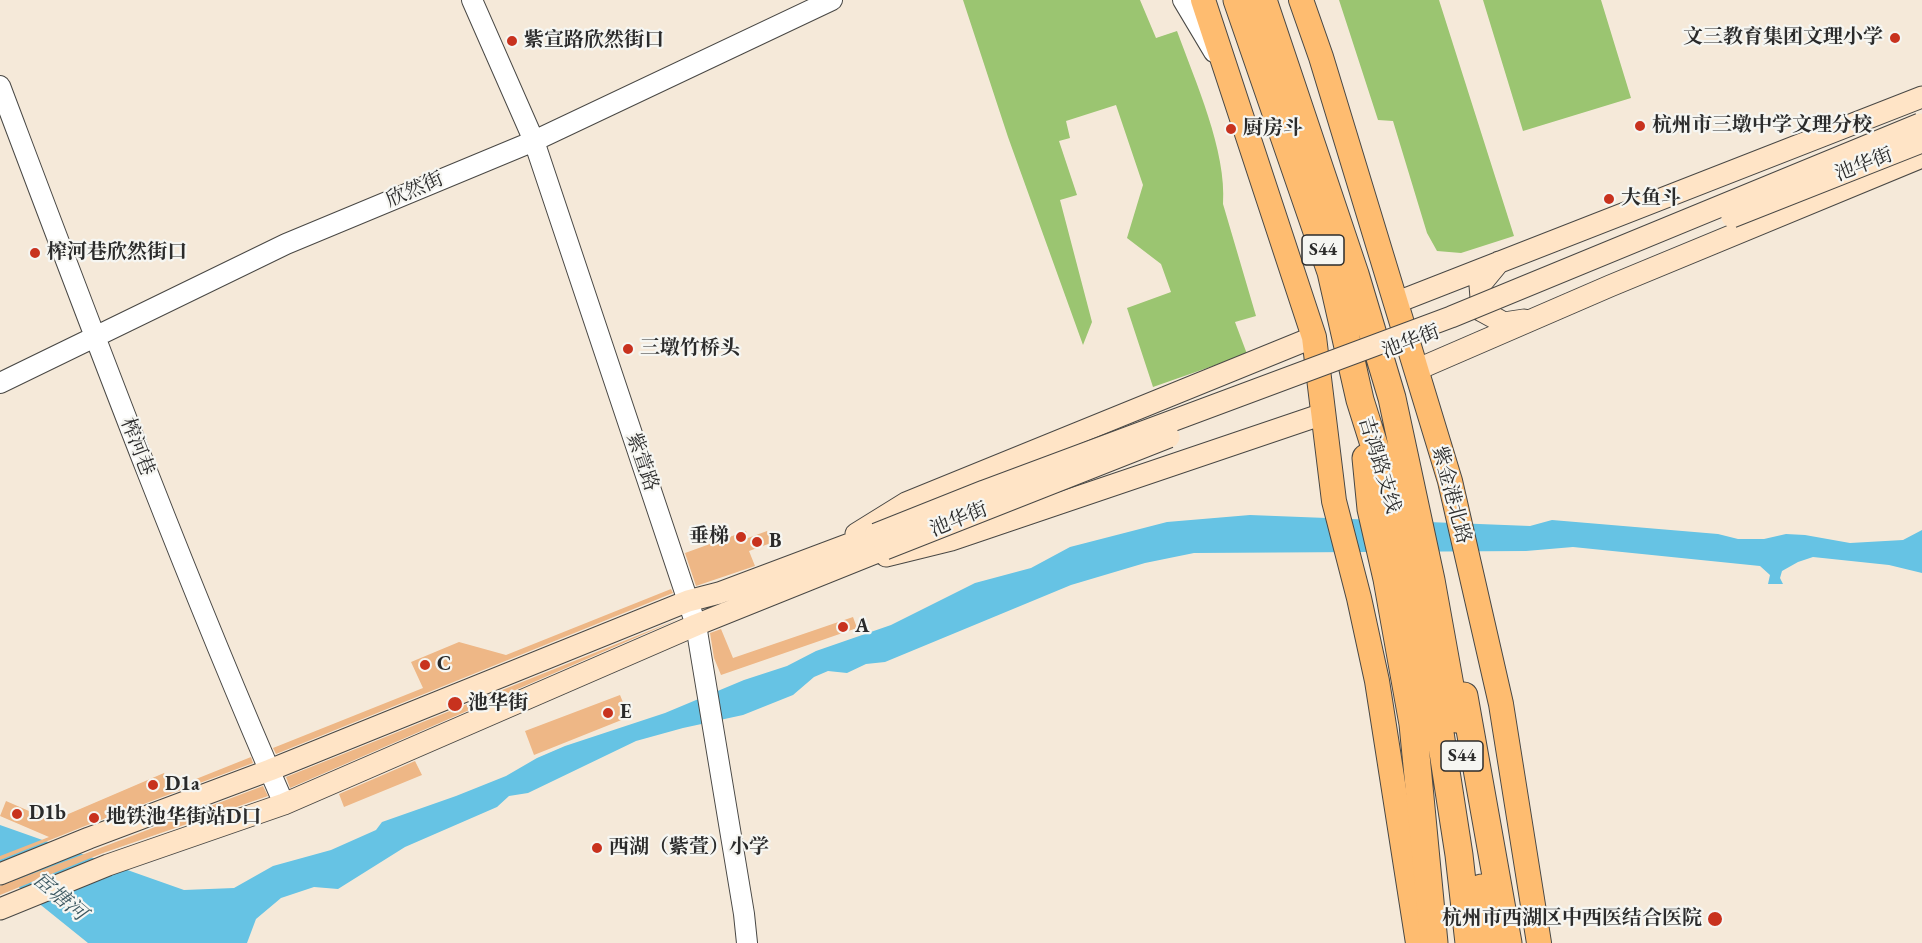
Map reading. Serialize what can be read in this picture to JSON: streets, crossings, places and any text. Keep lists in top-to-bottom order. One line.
{"streets":{"highway":["S44","吉鸿路支线"],"main road":["池华街","紫金港北路"],"street":["欣然街","榨河巷","紫萱路"]},"crossings":[["池华街","榨河巷"],["池华街","紫萱路"],["欣然街","榨河巷"],["欣然街","紫萱路"],["吉鸿路支线","紫金港北路"]],"water":["宦塘河"],"places":["文三教育集团文理小学","紫宣路欣然街口","杭州市三墩中学文理分校","厨房斗","大鱼斗","榨河巷欣然街口","三墩竹桥头","垂梯","B","A","C","池华街","E","D1a","D1b","地铁池华街站D口","西湖（紫萱）小学","杭州市西湖区中西医结合医院"]}
